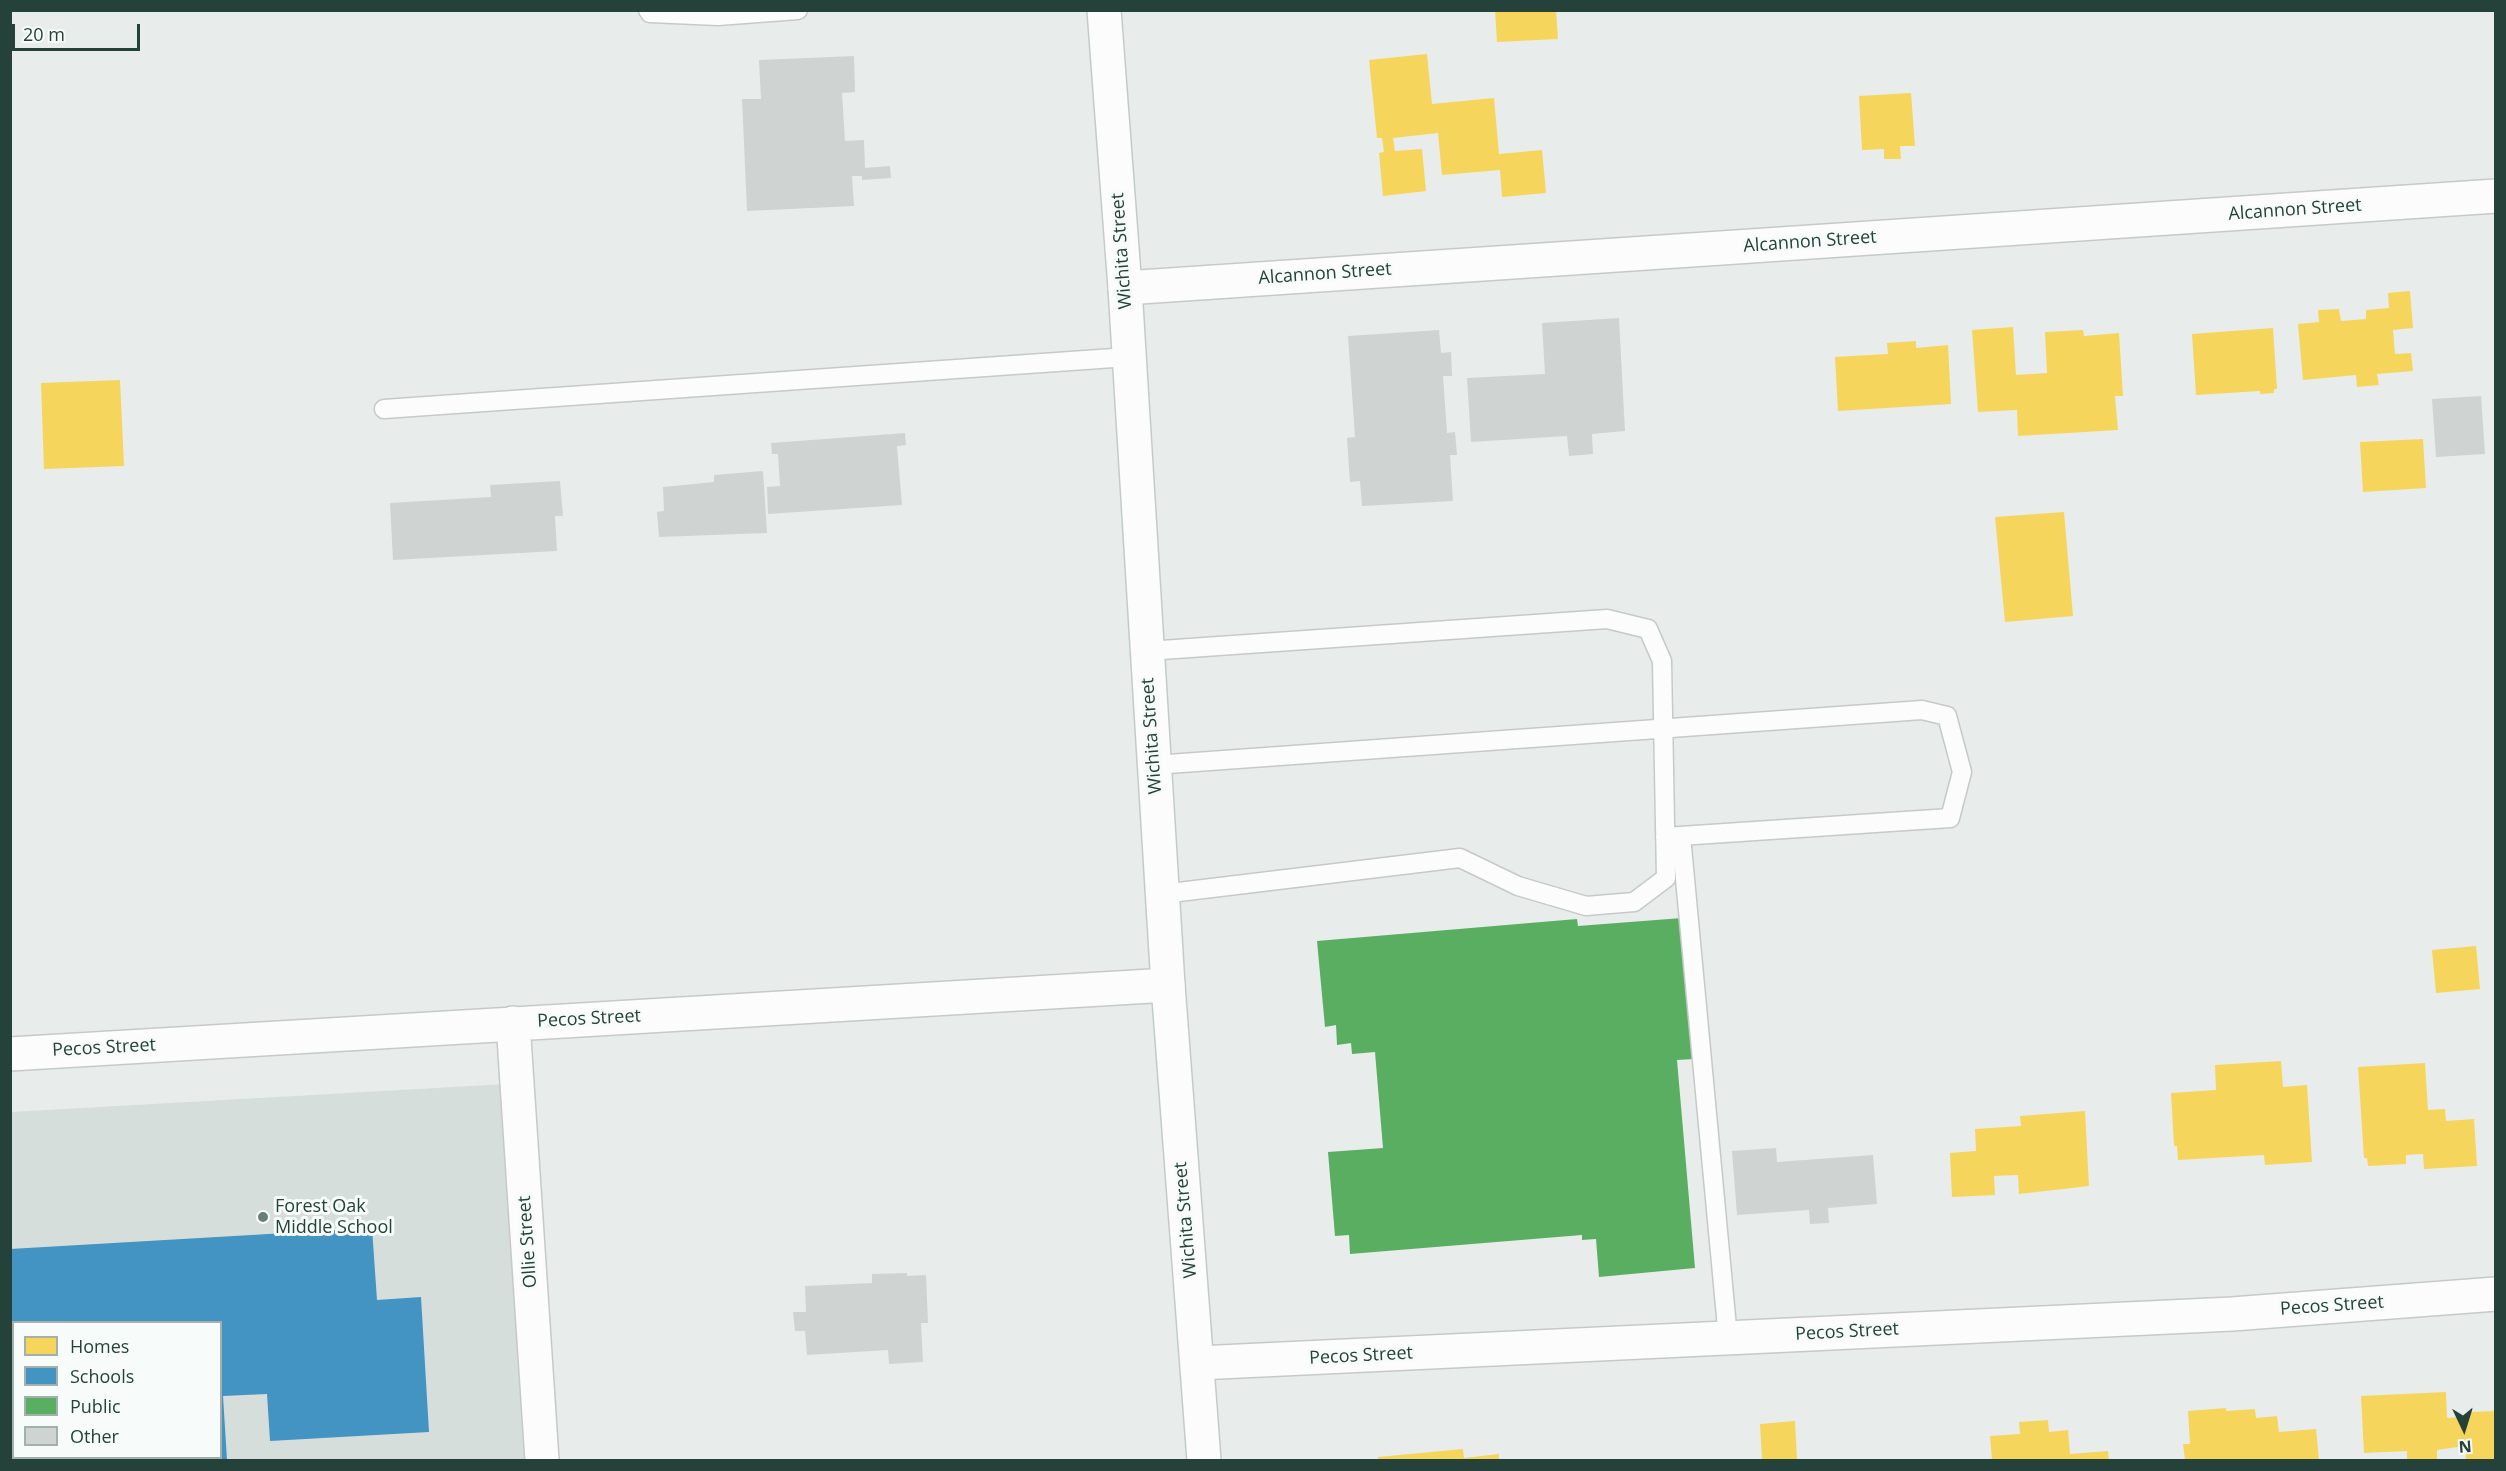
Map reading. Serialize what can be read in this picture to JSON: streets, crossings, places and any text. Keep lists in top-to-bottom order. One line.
{"streets":{"street":["Alcannon Street","Wichita Street","Pecos Street","Ollie Street"]},"crossings":[["Alcannon Street","Wichita Street"],["Wichita Street","Pecos Street"],["Pecos Street","Ollie Street"]],"places":["Forest Oak Middle School"],"legend":["Homes","Schools","Public","Other"],"scale_bar":"20 m","north":"bottom"}
